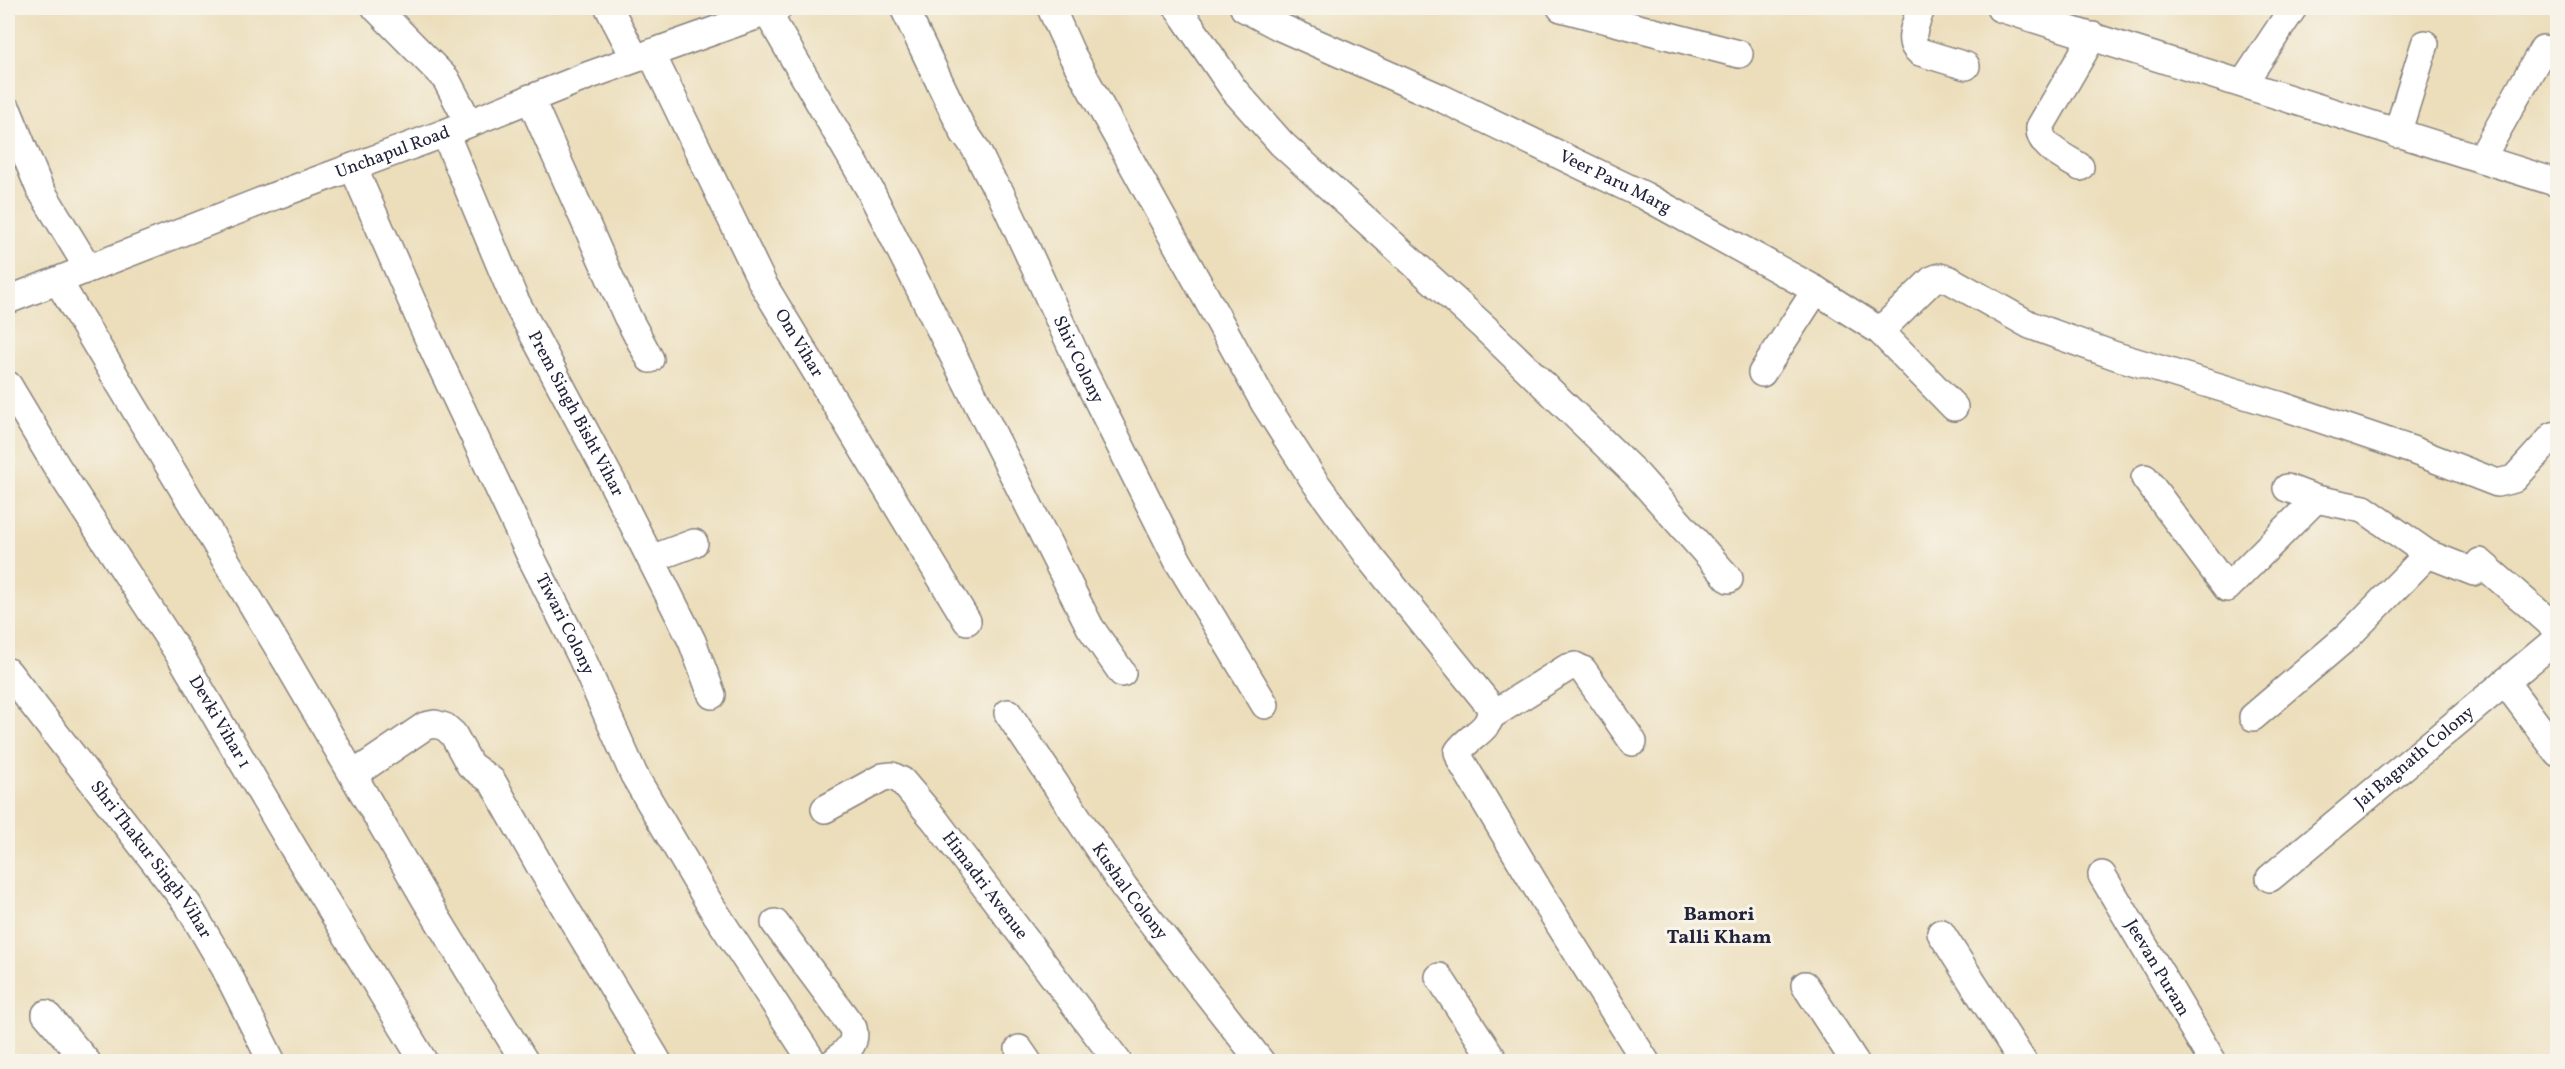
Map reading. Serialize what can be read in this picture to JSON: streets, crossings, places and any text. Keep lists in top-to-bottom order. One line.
{"streets":{"street":["Unchapul Road","Veer Paru Marg","Om Vihar","Shiv Colony","Prem Singh Bisht Vihar","Tiwari Colony","Devki Vihar 1","Jai Bagnath Colony","Shri Thakur Singh Vihar","Himadri Avenue","Kushal Colony","Jeevan Puram"]},"crossings":[["Unchapul Road","Om Vihar"],["Unchapul Road","Prem Singh Bisht Vihar"],["Unchapul Road","Tiwari Colony"]],"districts":["Bamori Talli Kham"]}
